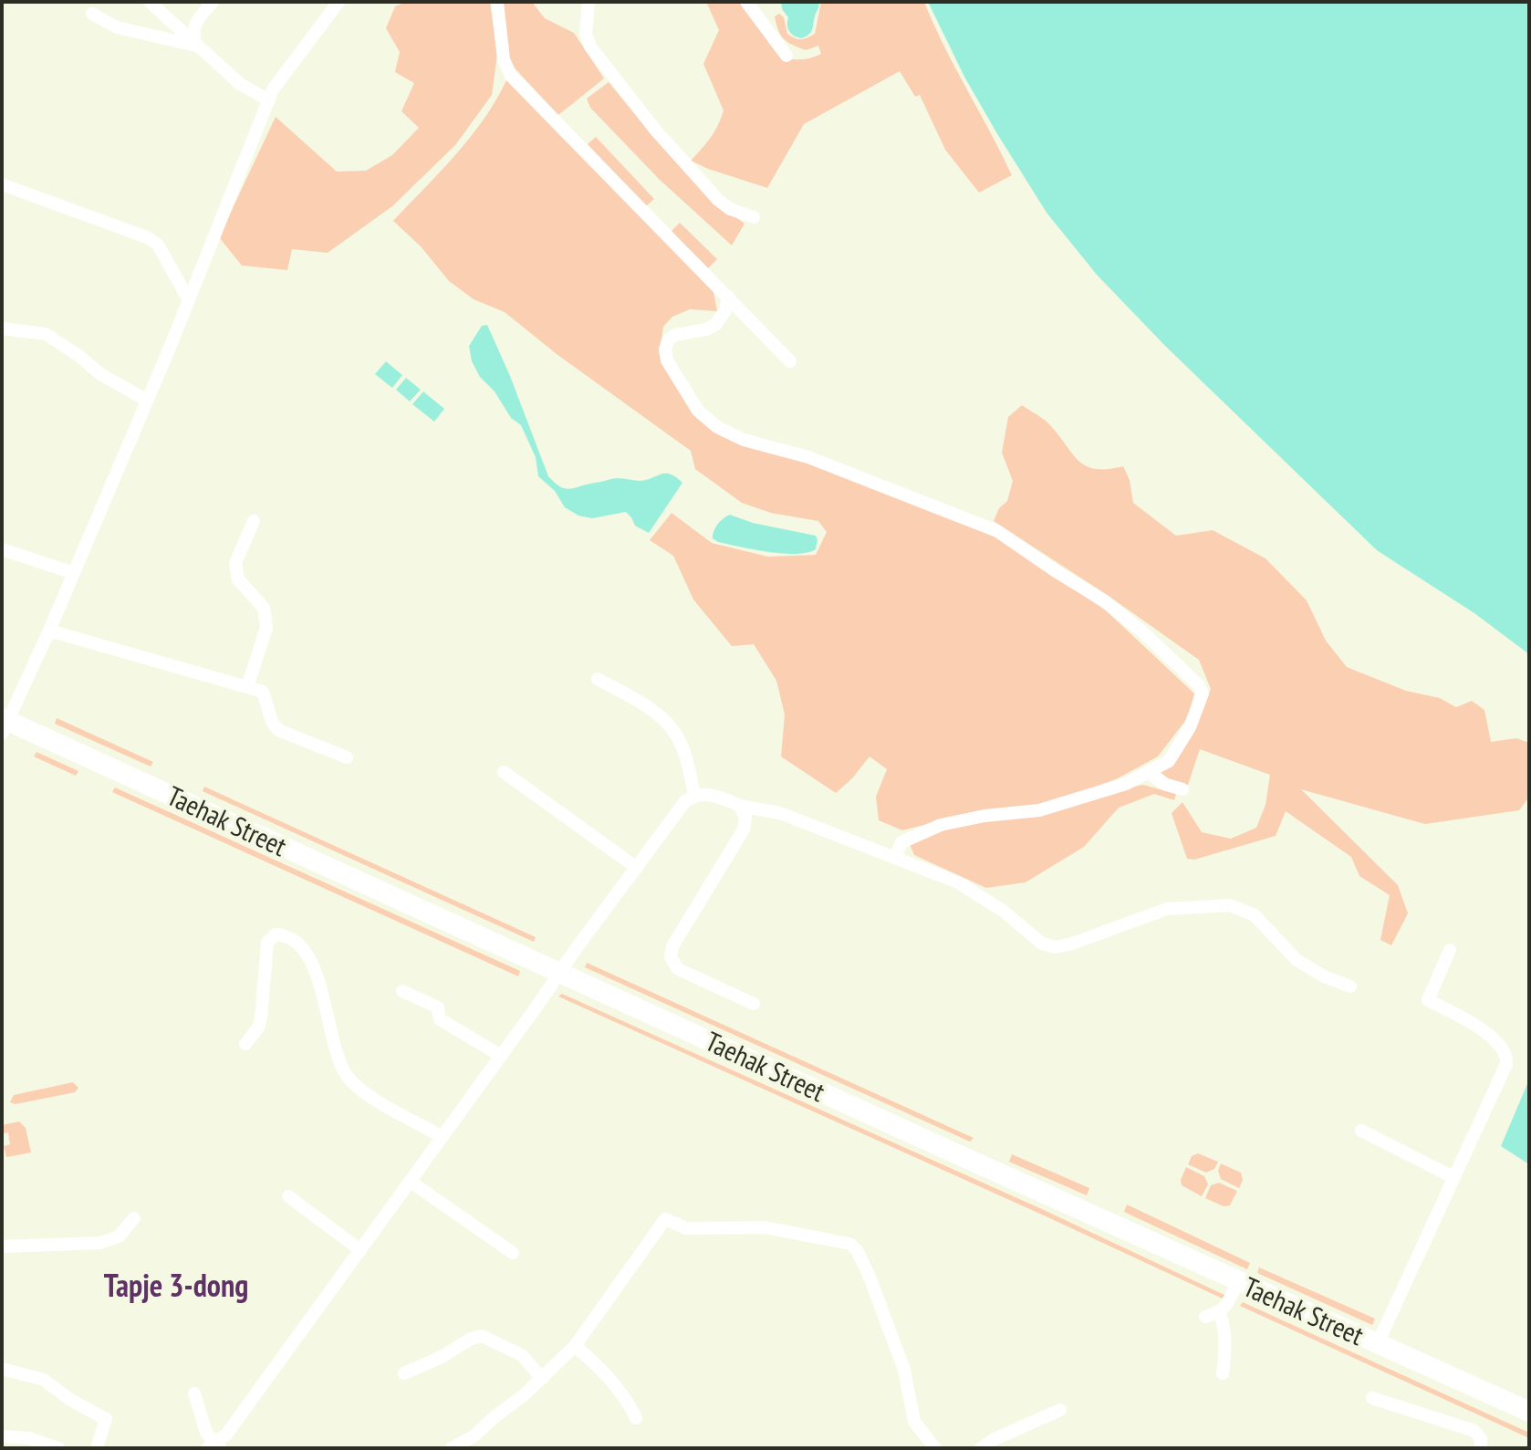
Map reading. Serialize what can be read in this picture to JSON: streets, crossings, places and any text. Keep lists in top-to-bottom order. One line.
{"streets":{"main road":["Taehak Street"]},"districts":["Tapje 3-dong"]}
